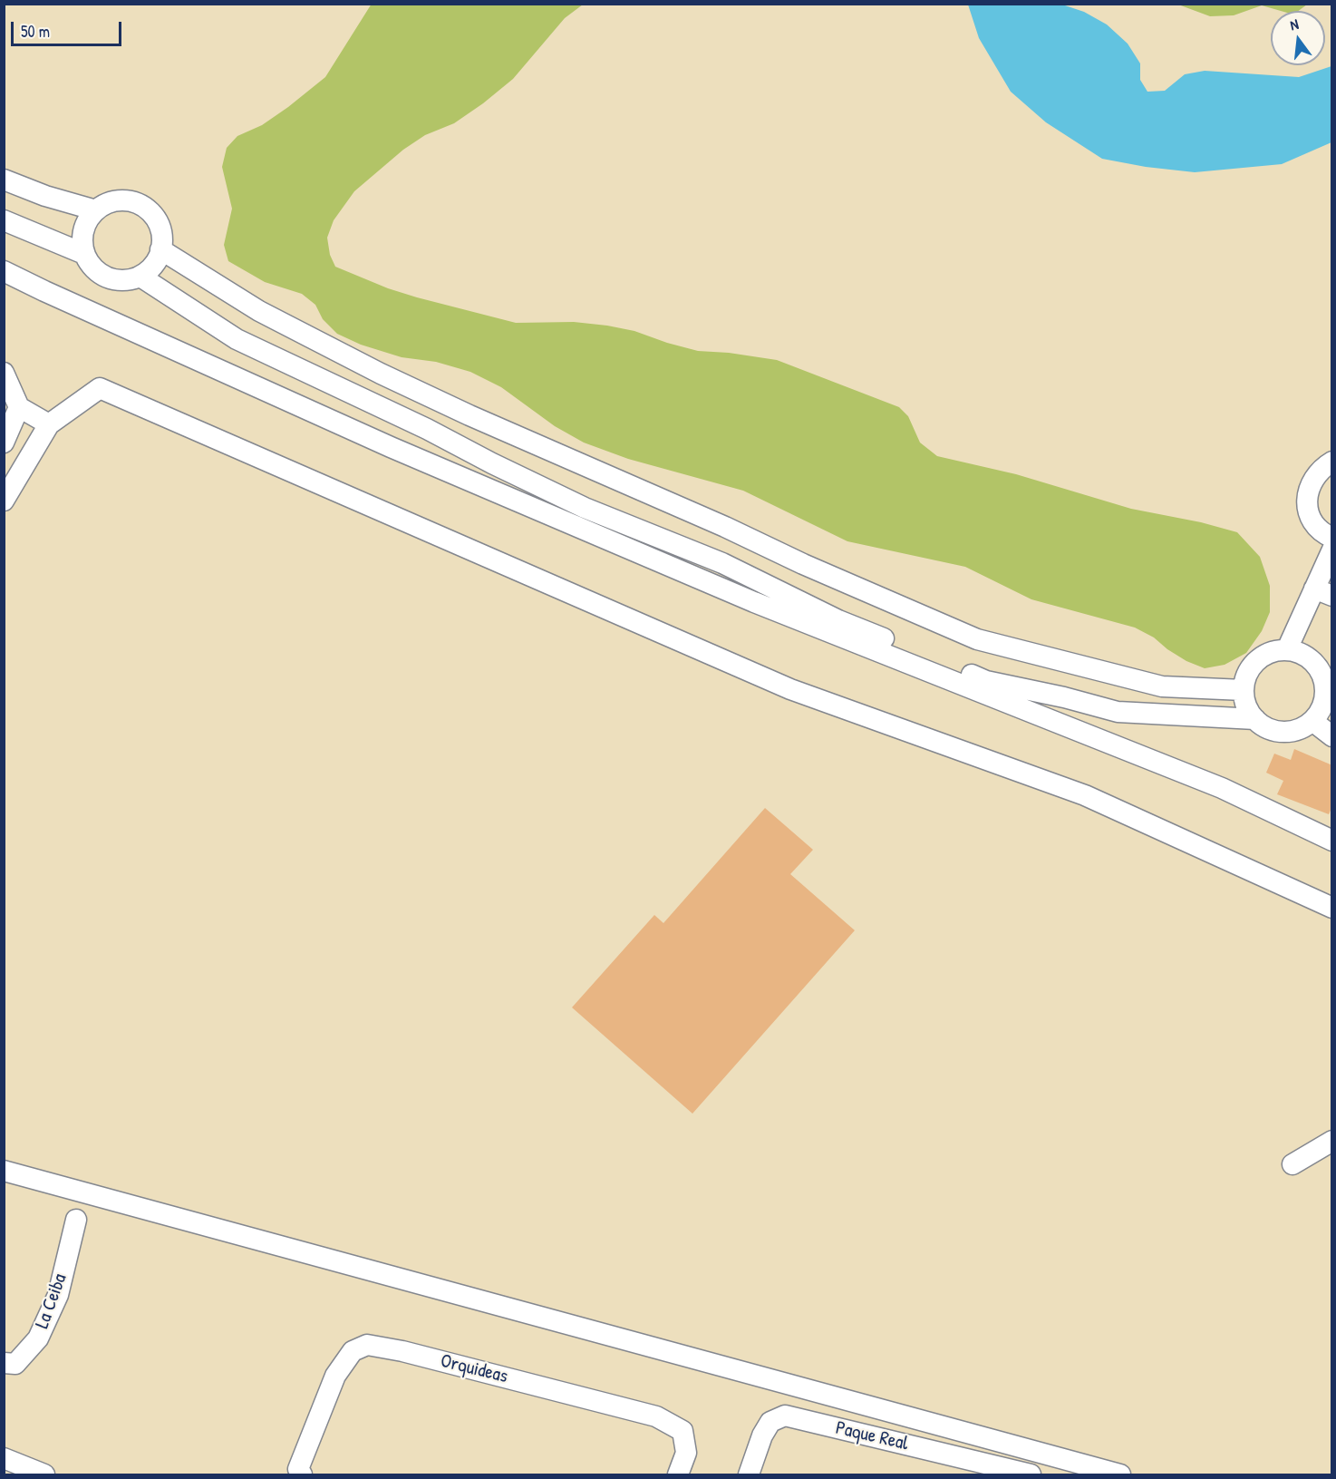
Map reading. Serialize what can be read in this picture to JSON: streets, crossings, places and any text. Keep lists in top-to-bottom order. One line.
{"streets":{"street":["La Ceiba","Orquideas","Paque Real"]},"scale_bar":"50 m","north":"top"}
